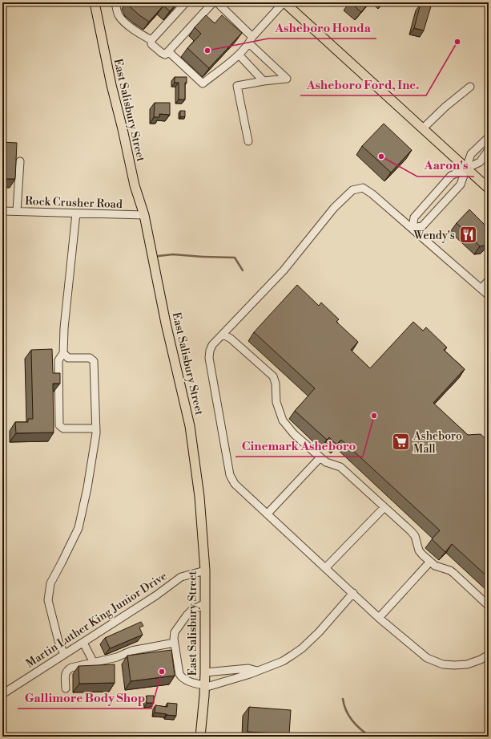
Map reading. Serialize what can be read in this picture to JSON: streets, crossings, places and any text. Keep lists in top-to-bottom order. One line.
{"streets":{"main road":["East Salisbury Street"],"street":["Rock Crusher Road","Martin Luther King Junior Drive"]},"crossings":[["East Salisbury Street","Rock Crusher Road"],["East Salisbury Street","Martin Luther King Junior Drive"]],"places":{"other":["Asheboro Ford, Inc.","Asheboro Honda","Aaron's","Cinemark Asheboro","Gallimore Body Shop"],"restaurant":["Wendy's"],"supermarket":["Asheboro Mall"]}}
